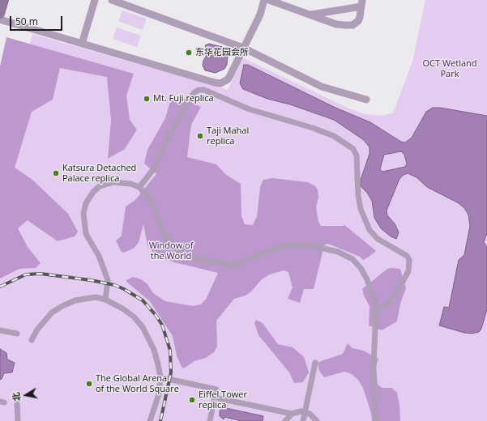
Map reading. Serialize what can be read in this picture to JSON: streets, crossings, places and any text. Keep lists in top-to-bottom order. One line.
{"parks":["OCT Wetland Park","Window of the World"],"places":["东华花园会所","Mt. Fuji replica","Taji Mahal replica","Katsura Detached Palace replica","The Global Arena of the World Square","Eiffel Tower replica"],"scale_bar":"50 m","north":"left"}
